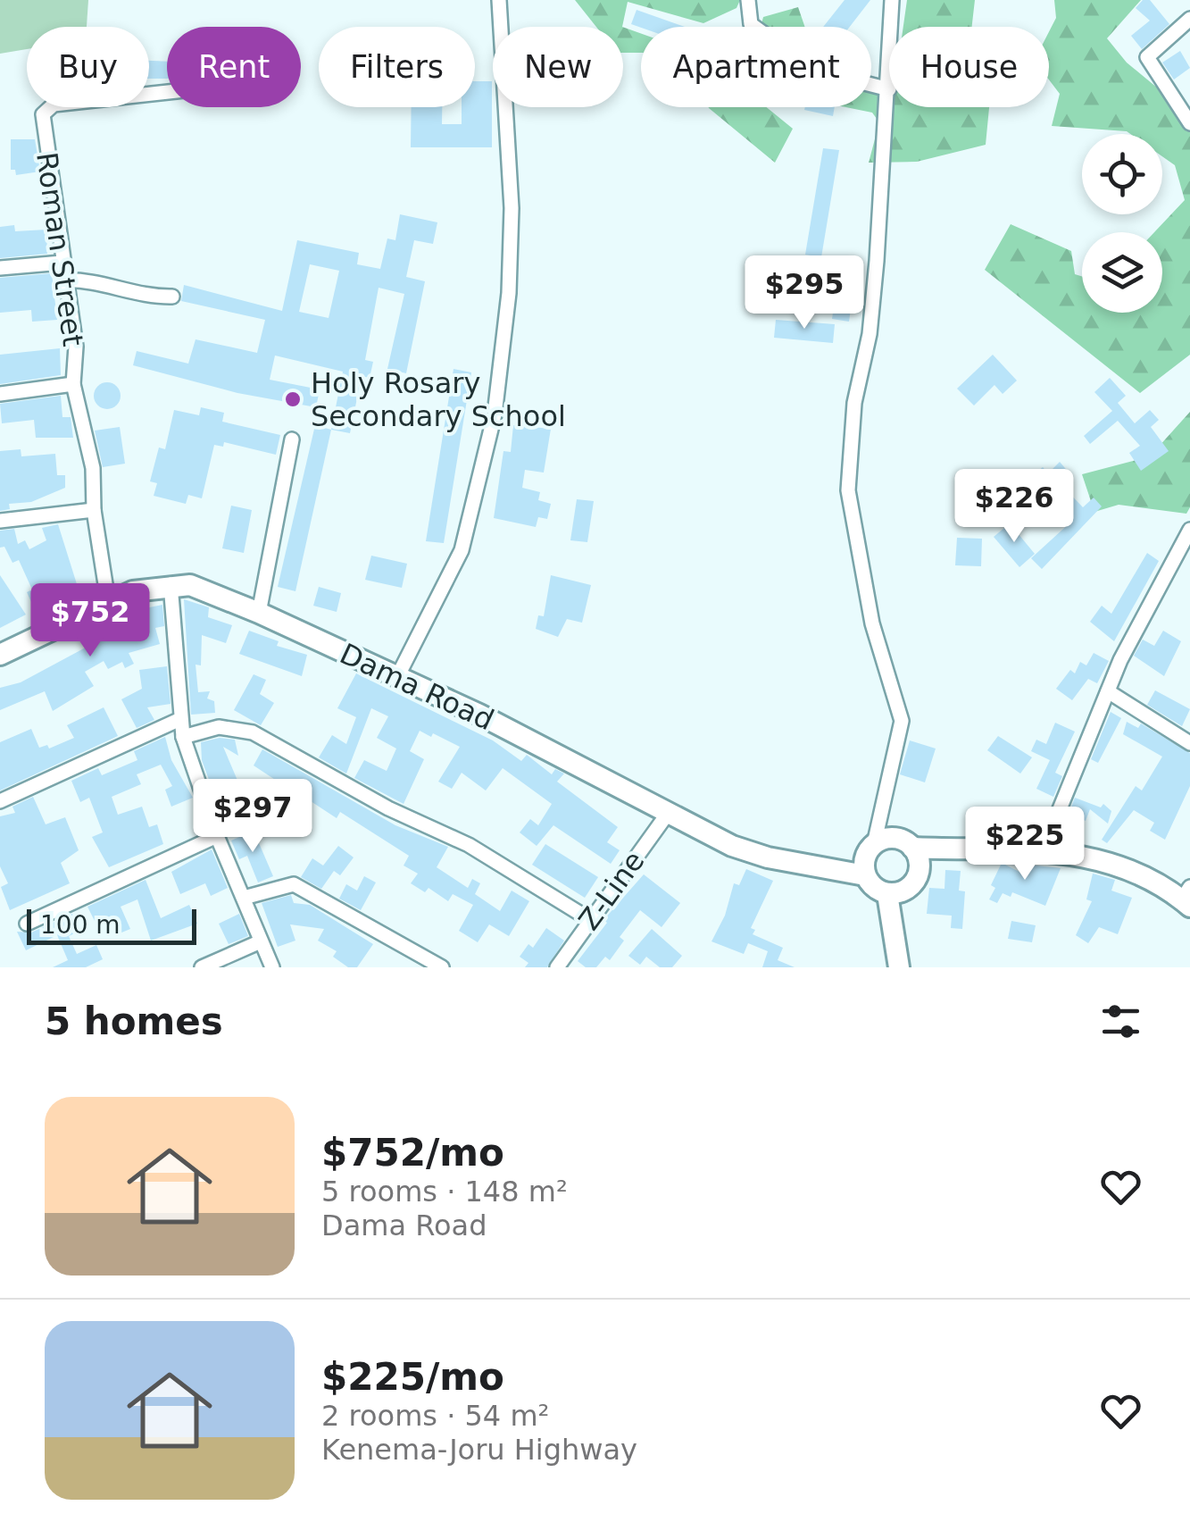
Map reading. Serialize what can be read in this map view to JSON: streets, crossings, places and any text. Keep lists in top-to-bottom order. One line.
{"streets":{"highway":["Dama Road"],"street":["Roman Street","Z-Line"]},"crossings":[["Roman Street","Dama Road"],["Dama Road","Z-Line"]],"places":["Holy Rosary Secondary School"],"scale_bar":"100 m","page":{"chip":["Buy","Rent","Filters","New","Apartment","House"],"price":["$295","$226","$752","$297","$225"],"scale":"100 m","heading":"5 homes","list":[{"name":"$752/mo","note":"5 rooms · 148 m² · Dama Road"},{"name":"$225/mo","note":"2 rooms · 54 m² · Kenema-Joru Highway"}]}}
